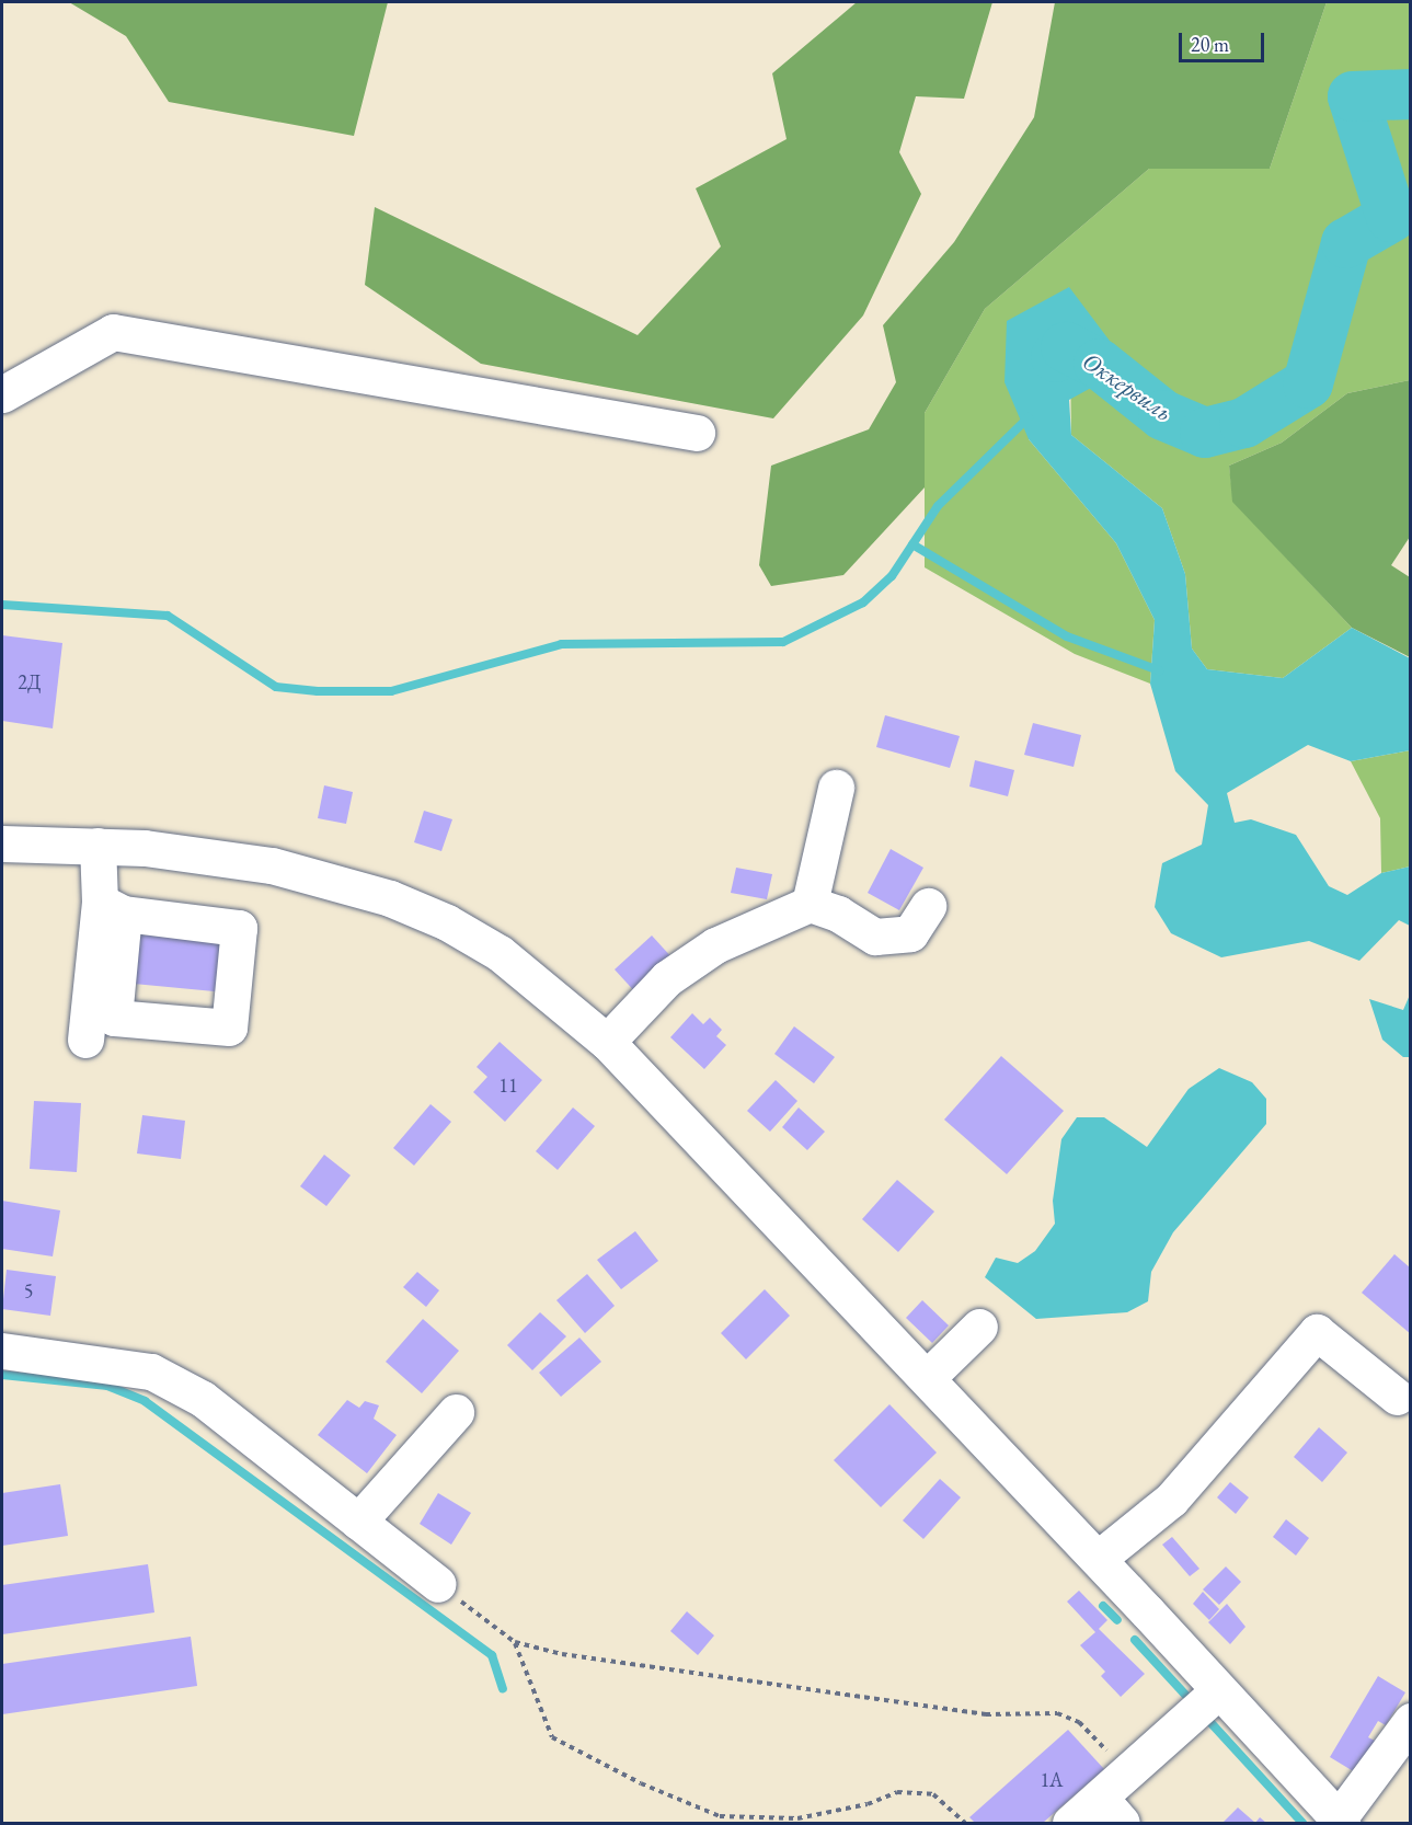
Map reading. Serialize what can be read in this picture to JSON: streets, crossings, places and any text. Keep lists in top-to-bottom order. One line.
{"water":["Оккервиль"],"house_numbers":["2Д","11","5","1А"],"scale_bar":"20 m"}
